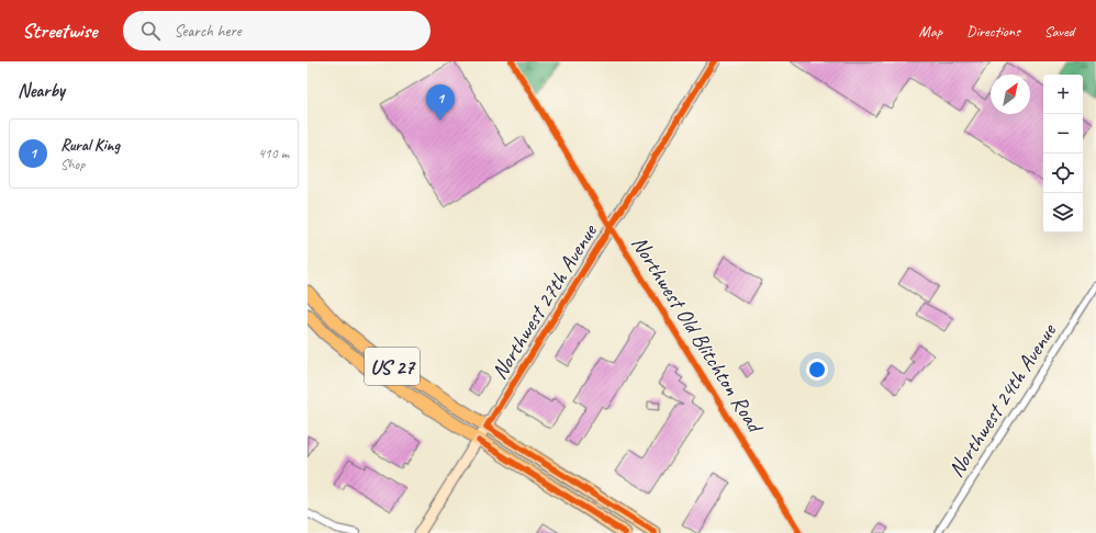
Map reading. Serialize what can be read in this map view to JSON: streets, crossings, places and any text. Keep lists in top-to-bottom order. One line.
{"streets":{"highway":["US 27"],"street":["Northwest 27th Avenue","Northwest Old Blitchton Road","Northwest 24th Avenue"]},"crossings":[["Northwest 27th Avenue","Northwest Old Blitchton Road"],["Northwest 27th Avenue","US 27"]],"north":"top right","page":{"header":"Streetwise","search":"Search here","nav":["Map","Directions","Saved"],"heading":"Nearby","map_buttons":["+","−"],"pins":"1","list":[{"mark":"1","name":"Rural King","note":"Shop","value":"410 m"}]}}
